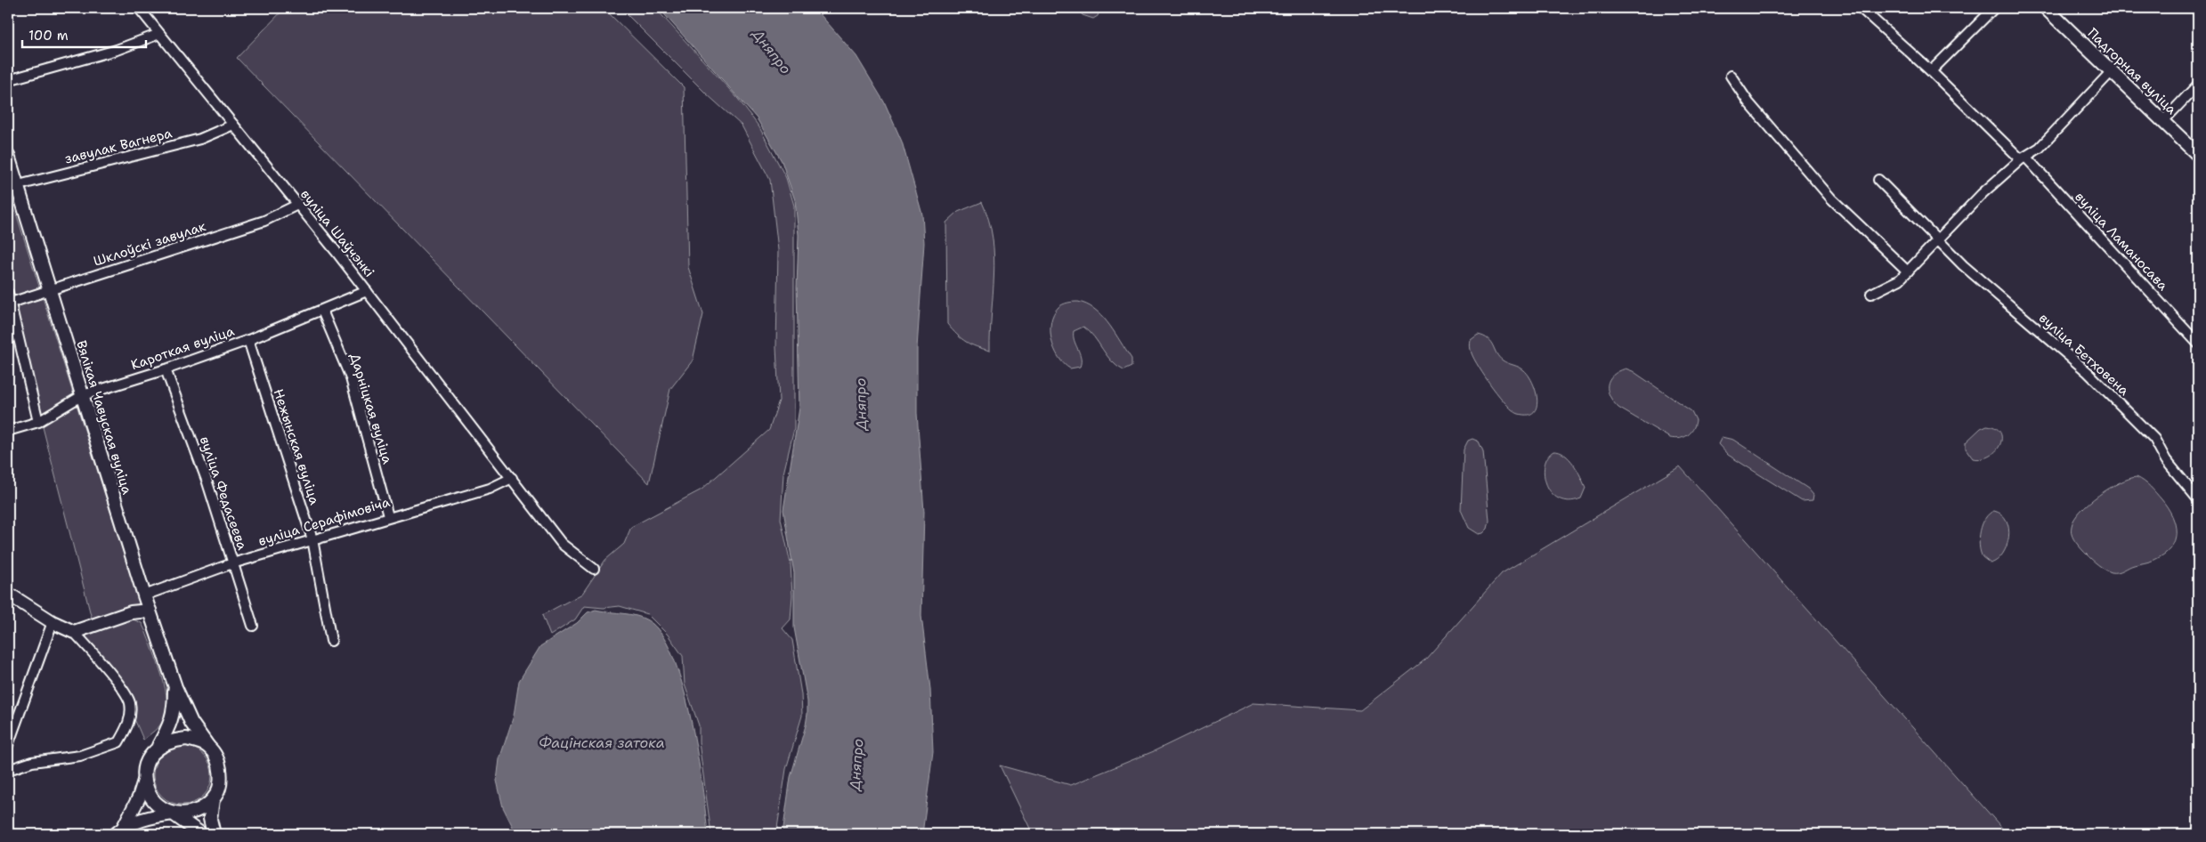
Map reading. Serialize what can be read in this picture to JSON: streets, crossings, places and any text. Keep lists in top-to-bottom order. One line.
{"streets":{"main road":["Падгорная вуліца","Вялікая Чавуская вуліца"],"street":["завулак Вагнера","вуліца Шаўчэнкі","вуліца Ламаносава","Шклоўскі завулак","Кароткая вуліца","вуліца Бетховена","Дарніцкая вуліца","Нежынская вуліца","вуліца Федасеева","вуліца Серафімовіча"]},"crossings":[["завулак Вагнера","вуліца Шаўчэнкі"],["завулак Вагнера","Вялікая Чавуская вуліца"],["вуліца Шаўчэнкі","Шклоўскі завулак"],["вуліца Шаўчэнкі","Кароткая вуліца"],["вуліца Шаўчэнкі","вуліца Серафімовіча"],["Шклоўскі завулак","Вялікая Чавуская вуліца"],["Кароткая вуліца","Дарніцкая вуліца"],["Кароткая вуліца","Вялікая Чавуская вуліца"],["Кароткая вуліца","Нежынская вуліца"],["Кароткая вуліца","вуліца Федасеева"],["Дарніцкая вуліца","вуліца Серафімовіча"],["Вялікая Чавуская вуліца","вуліца Серафімовіча"],["Нежынская вуліца","вуліца Серафімовіча"],["вуліца Федасеева","вуліца Серафімовіча"]],"water":["Дняпро","Фацінская затока"],"scale_bar":"100 m"}
